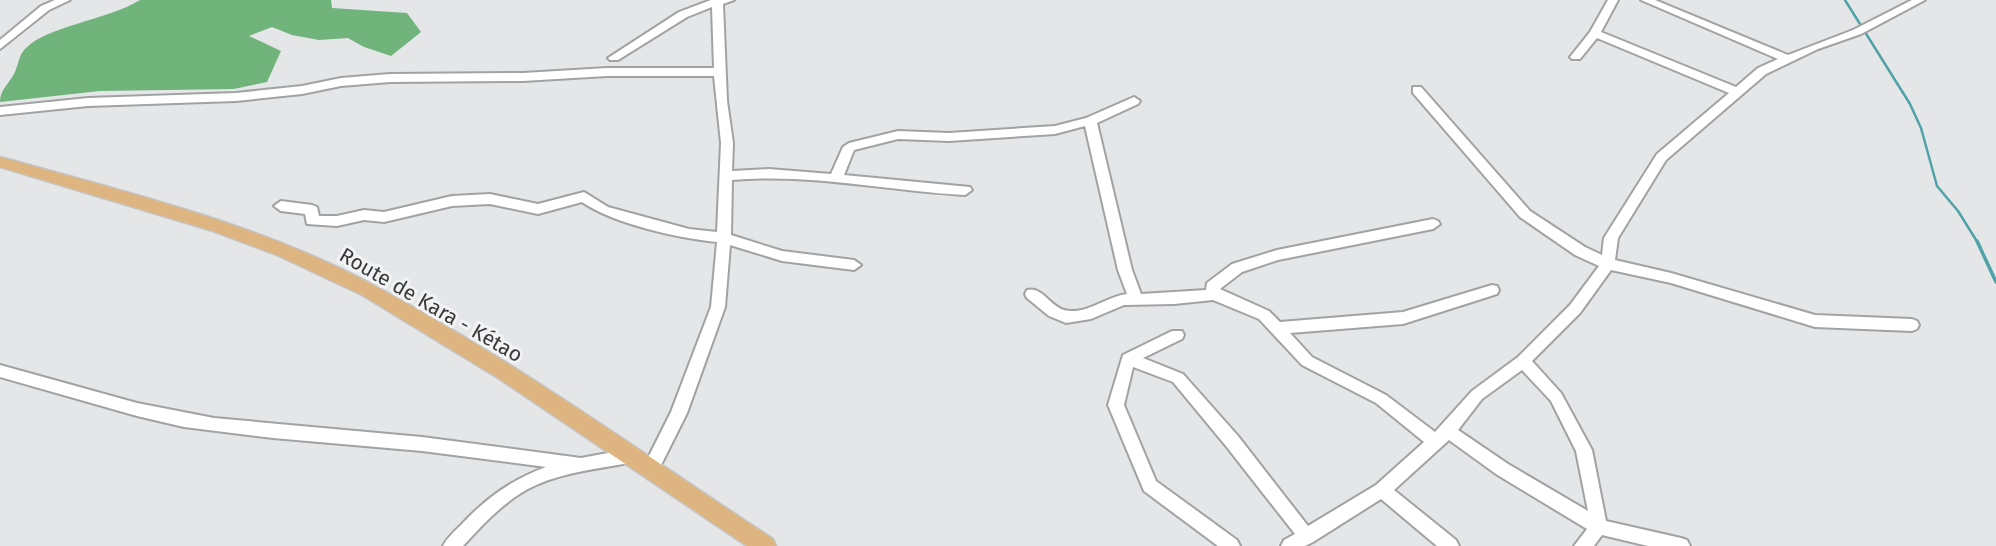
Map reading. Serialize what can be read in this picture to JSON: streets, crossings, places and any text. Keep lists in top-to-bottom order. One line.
{"streets":{"main road":["Route de Kara - Kétao"]}}
